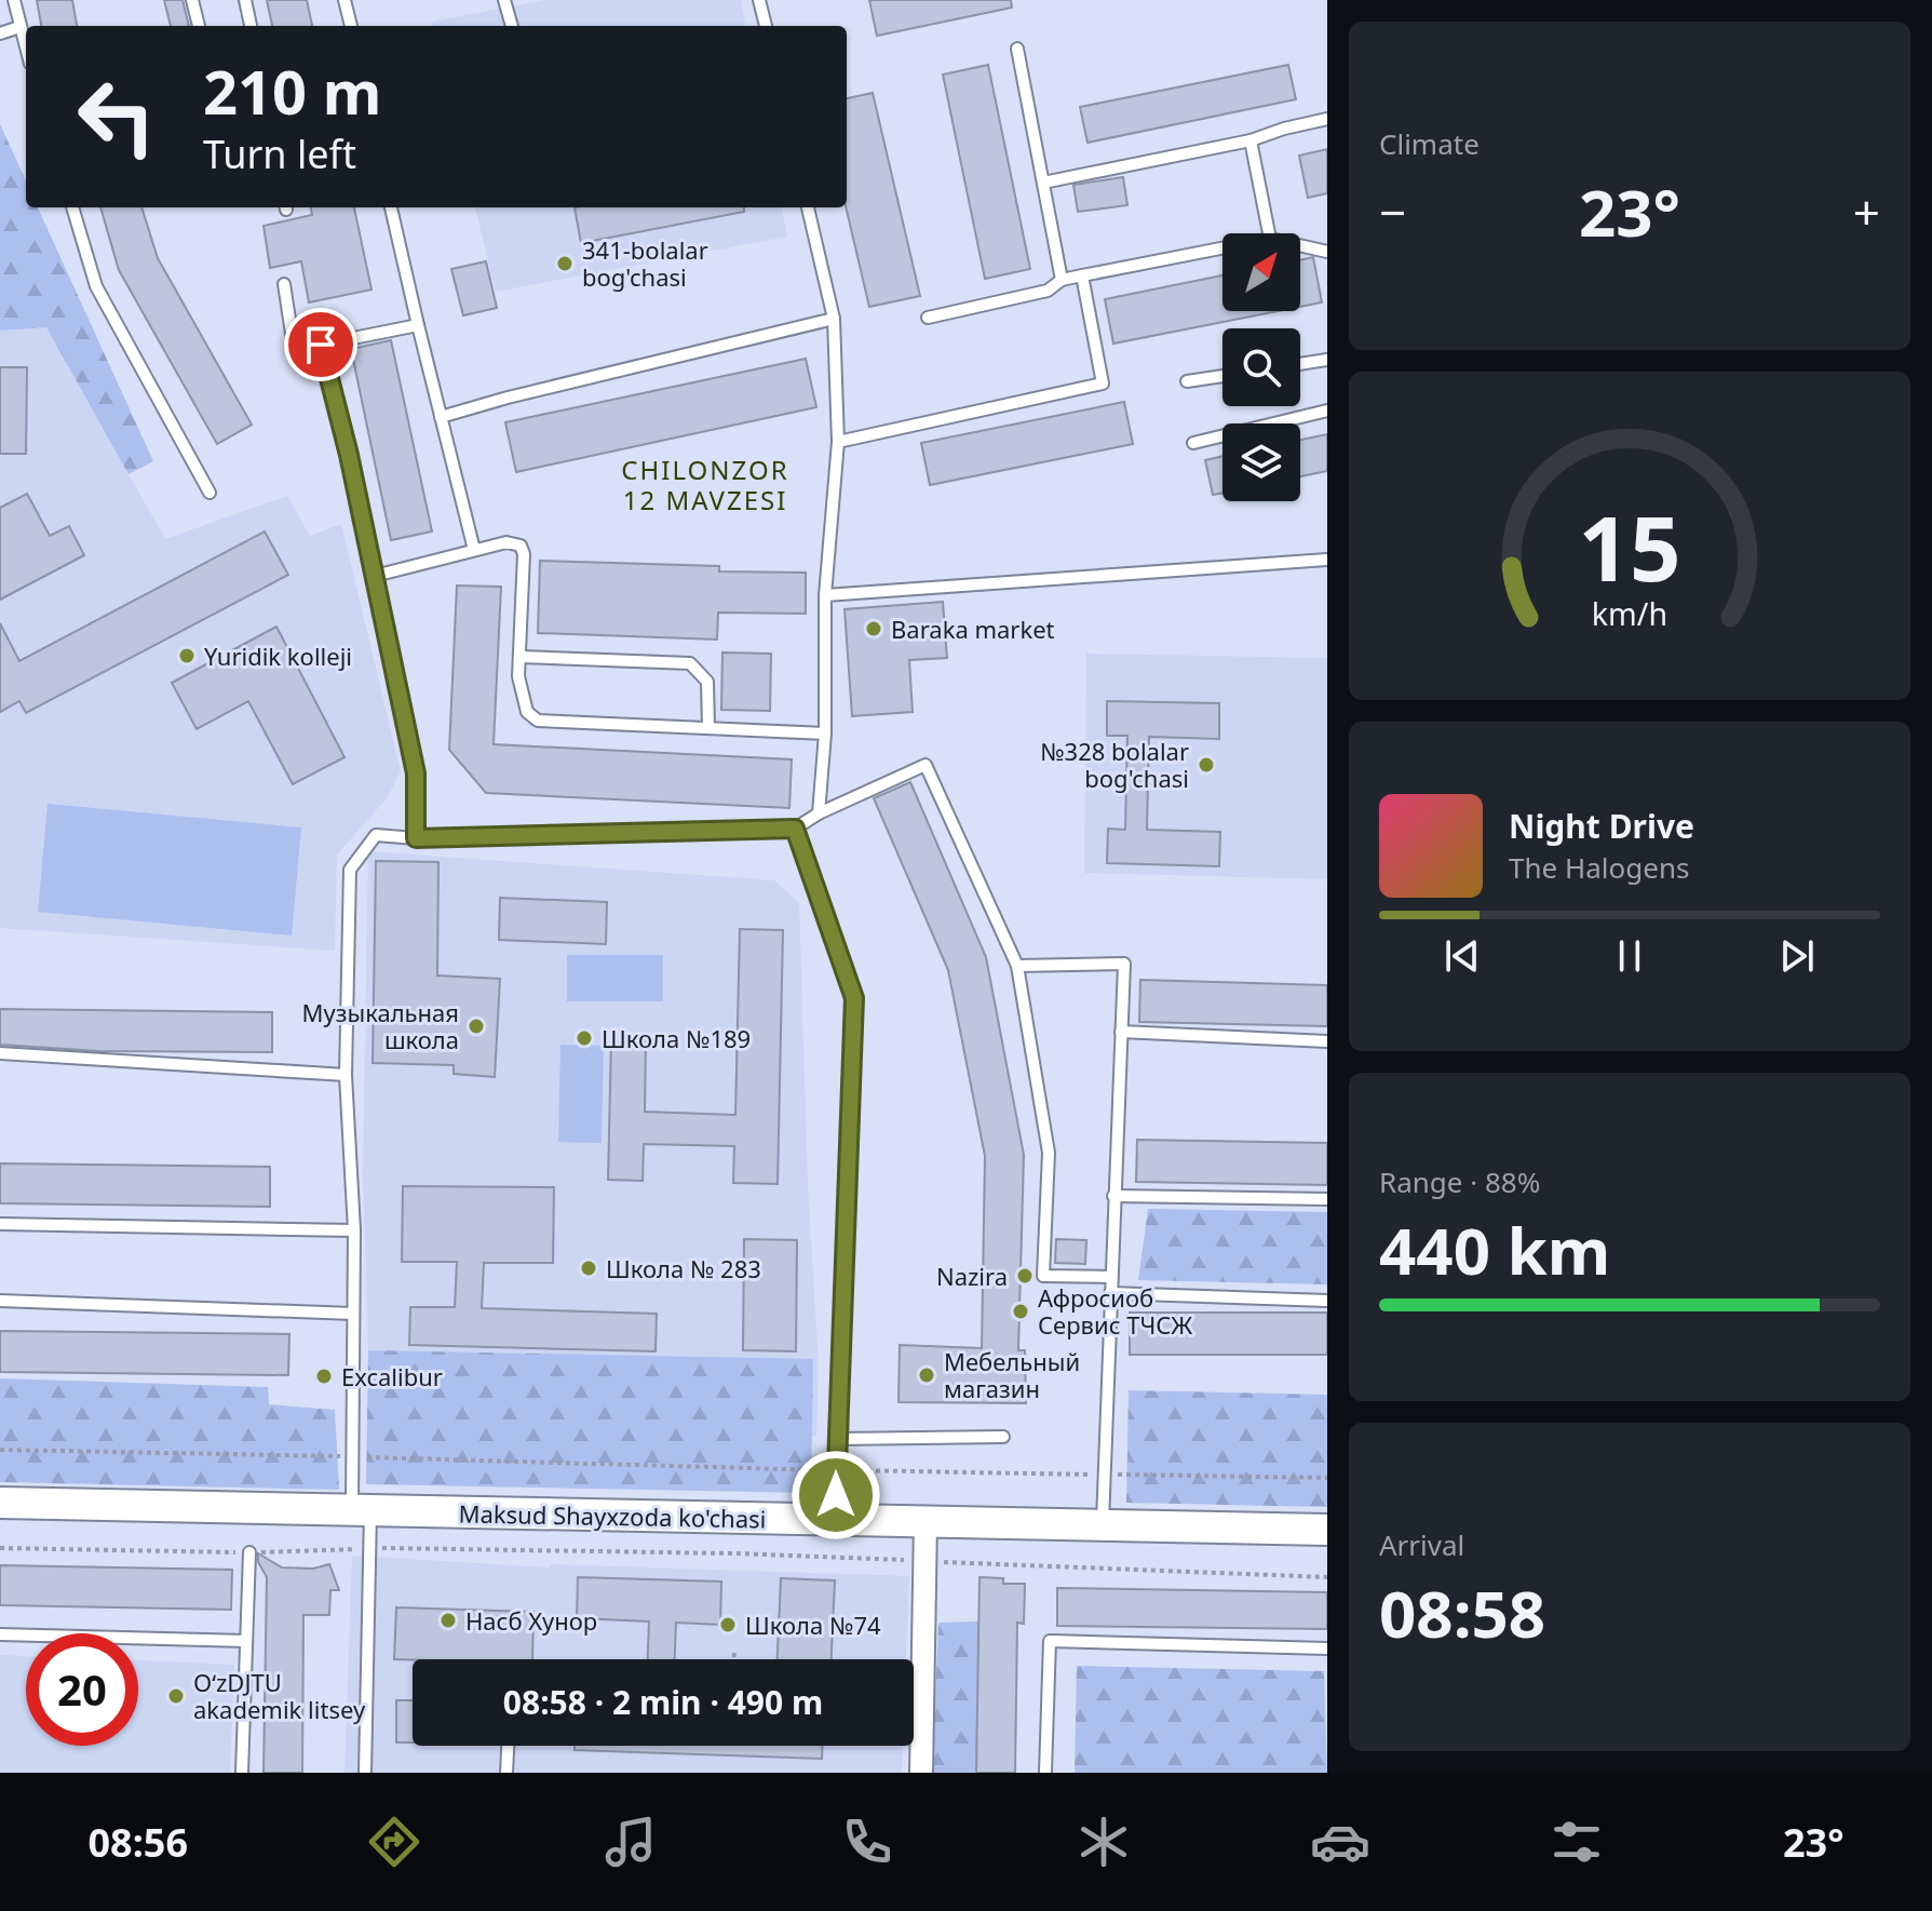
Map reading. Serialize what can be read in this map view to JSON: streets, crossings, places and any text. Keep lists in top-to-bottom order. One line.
{"streets":{"street":["Maksud Shayxzoda ko'chasi"]},"districts":["CHILONZOR 12 MAVZESI"],"places":["341-bolalar bog'chasi","Baraka market","Yuridik kolleji","№328 bolalar bog'chasi","Музыкальная школа","Школа №189","Школа № 283","Nazira","Афросиоб Сервис ТЧСЖ","Мебельный магазин","Excalibur","Насб Хунор","Школа №74","OʻzDJTU akademik litsey"],"north":"top right","page":{"tile":["Climate",["Range · 88%","440 km"],["Arrival","08:58"]],"turn":["210 m","Turn left"],"heat":["−","23°","+"],"song":["Night Drive","The Halogens"],"limit":"20","trip":"08:58 · 2 min · 490 m","tabs":["08:56","23°"],"gauge":["15","km/h"]}}
